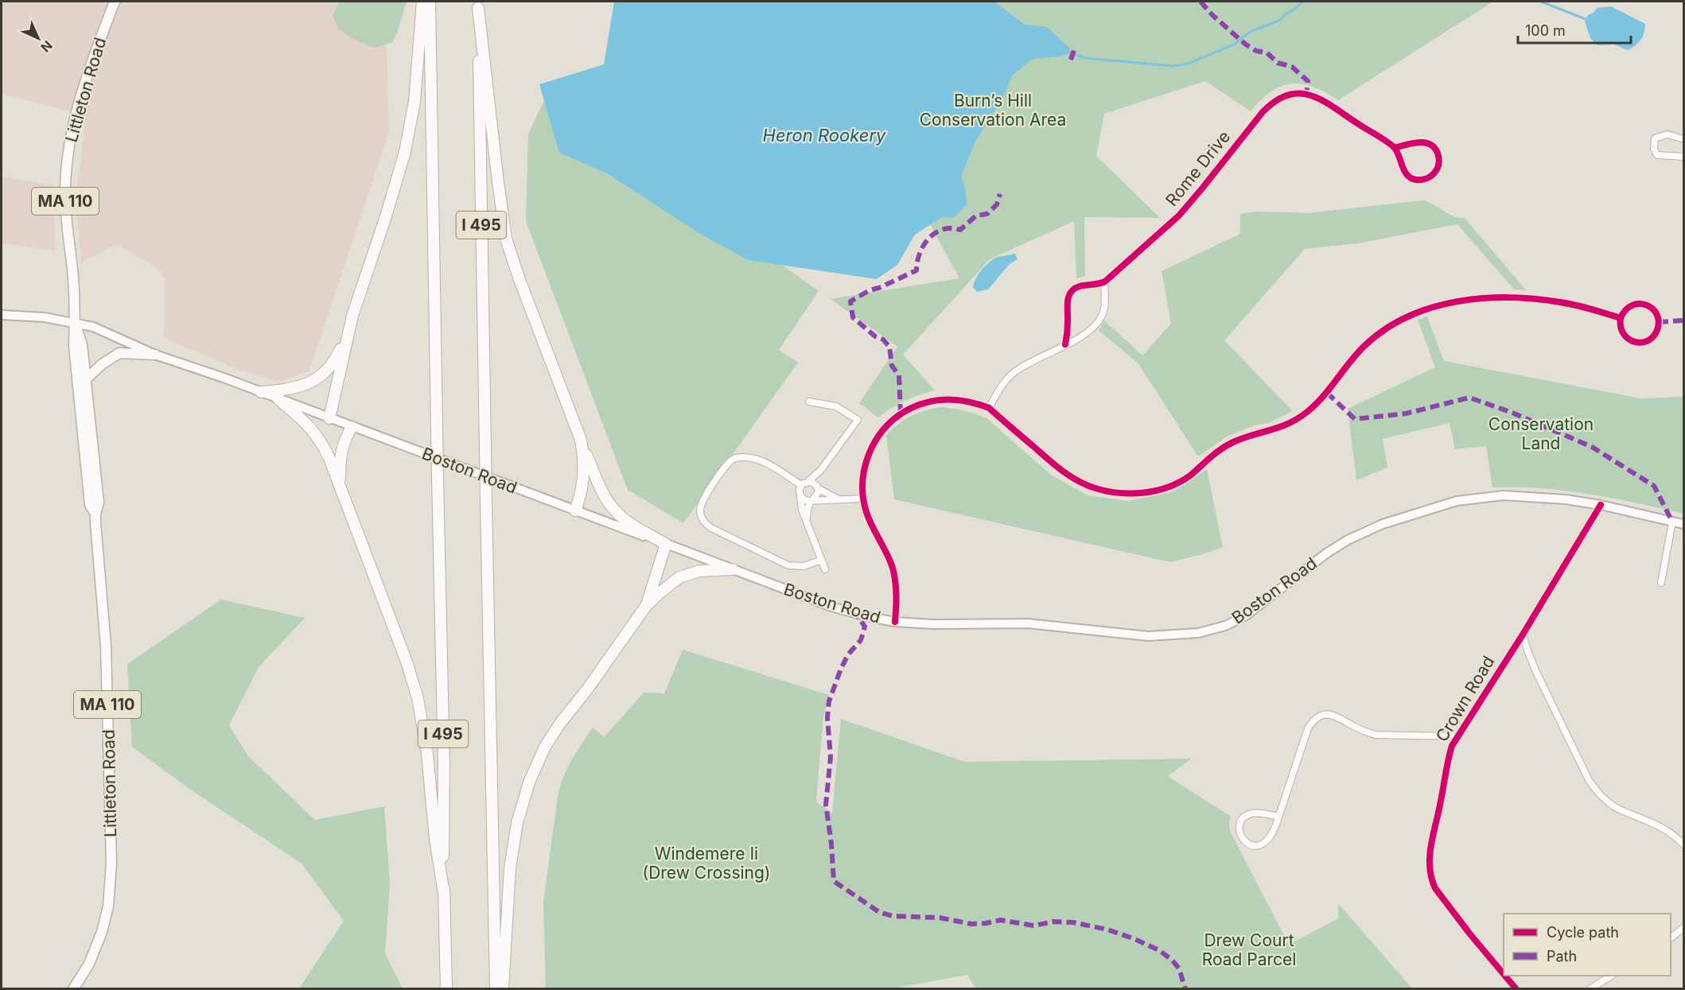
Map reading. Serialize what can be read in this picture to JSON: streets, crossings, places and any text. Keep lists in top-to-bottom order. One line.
{"streets":{"highway":["I 495"],"main road":["Littleton Road","MA 110","Boston Road"],"street":["Rome Drive","Crown Road"]},"crossings":[["Littleton Road","Boston Road"],["Boston Road","Crown Road"]],"water":["Heron Rookery"],"parks":["Burn’s Hill Conservation Area","Conservation Land","Windemere Ii (Drew Crossing)","Drew Court Road Parcel"],"legend":["Cycle path","Path"],"scale_bar":"100 m","north":"bottom right"}
